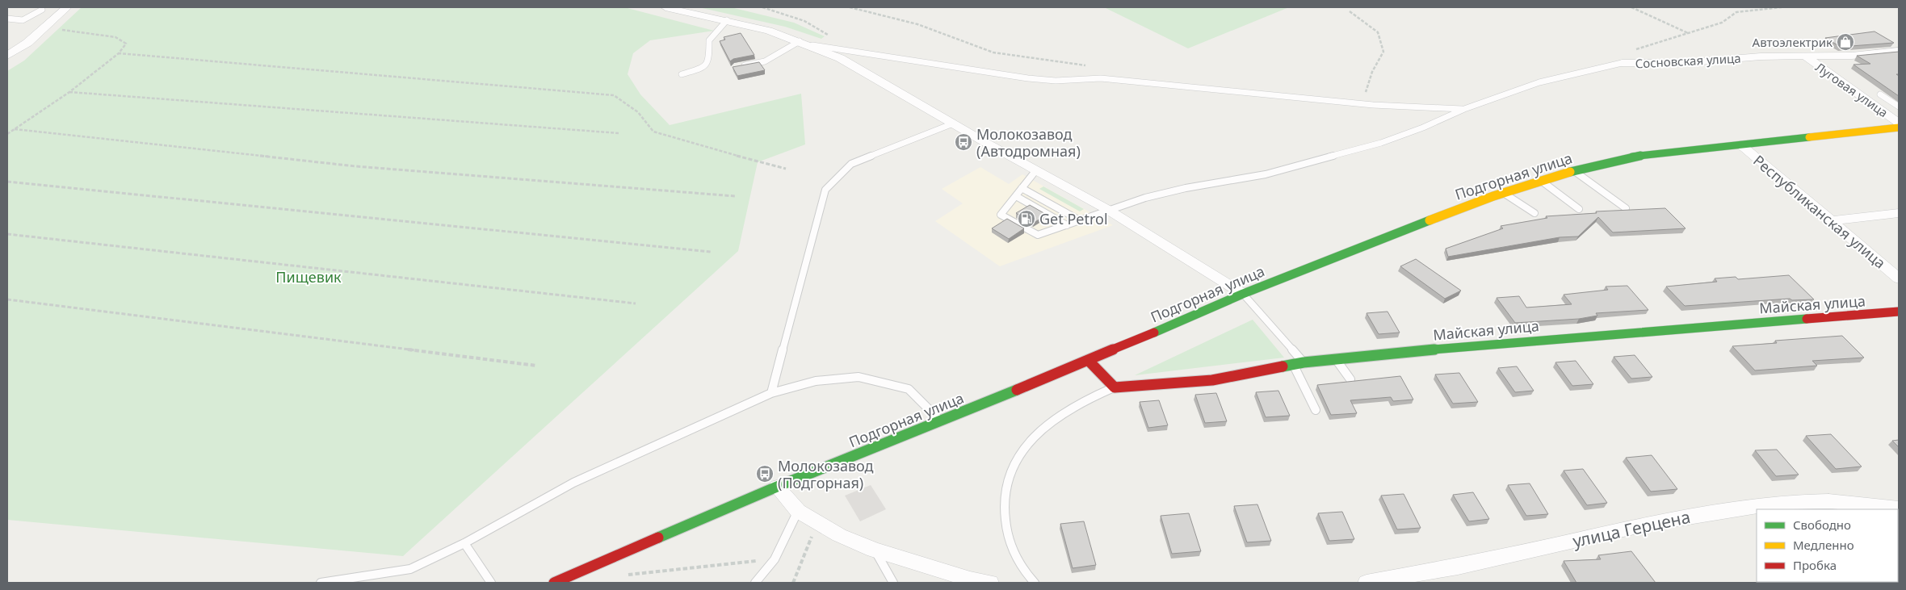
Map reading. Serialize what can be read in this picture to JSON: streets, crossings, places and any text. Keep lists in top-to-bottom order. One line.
{"streets":{"street":["Сосновская улица","Луговая улица","Подгорная улица","Республиканская улица","Майская улица","улица Герцена"]},"crossings":[["Сосновская улица","Луговая улица"],["Подгорная улица","Республиканская улица"]],"parks":["Пищевик"],"places":{"shop":["Автоэлектрик"],"bus stop":["Молокозавод (Автодромная)","Молокозавод (Подгорная)"],"fuel station":["Get Petrol"]},"legend":["Свободно","Медленно","Пробка"]}
